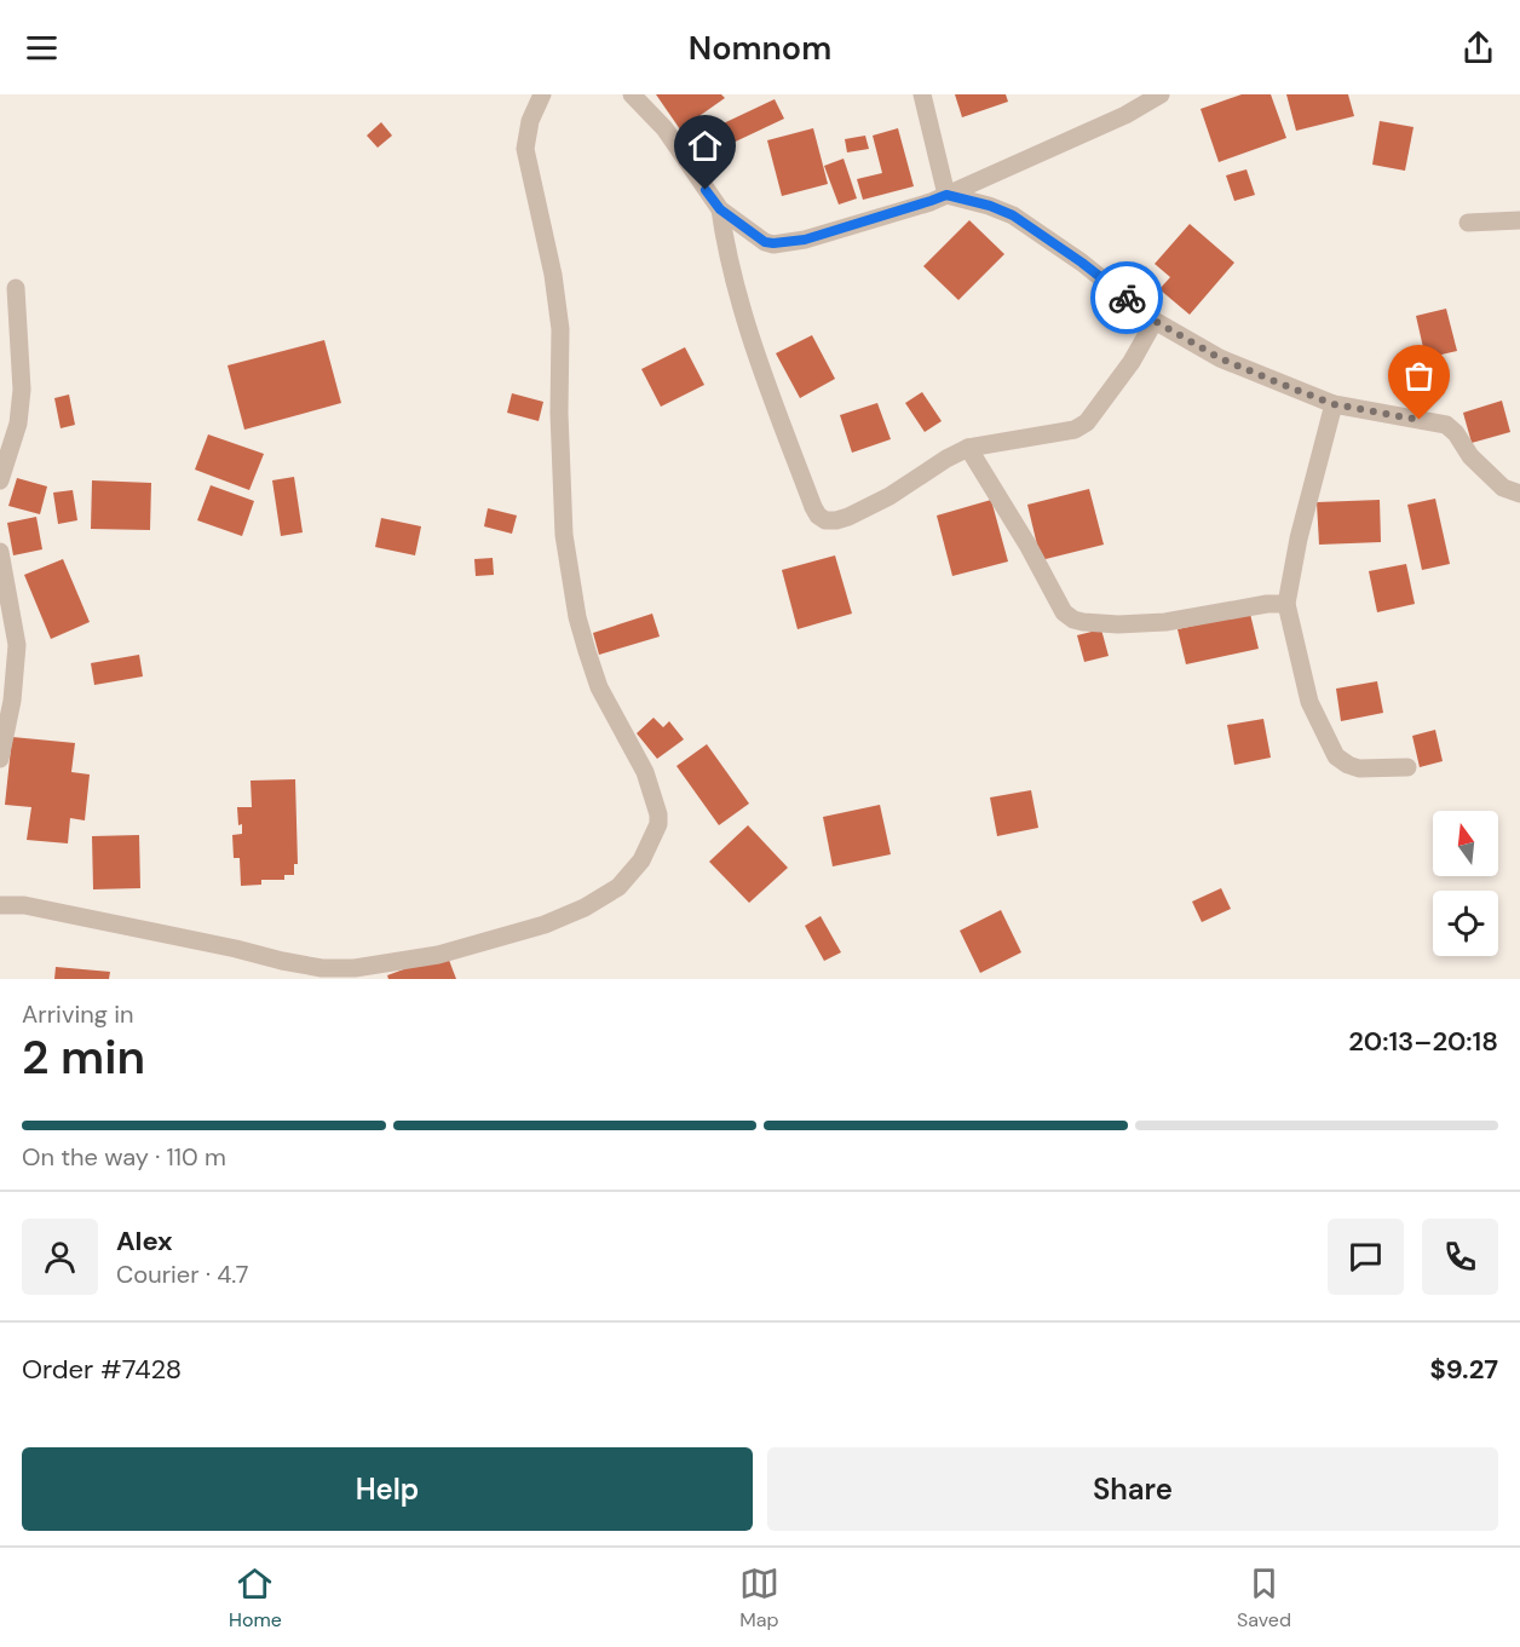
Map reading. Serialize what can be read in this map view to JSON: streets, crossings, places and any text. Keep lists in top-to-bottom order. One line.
{"north":"top","page":{"header":"Nomnom","heading":["2 min","Arriving in","20:13–20:18"],"panel":["Alex","Courier · 4.7","Order #7428","$9.27"],"bar":"On the way · 110 m","buttons":["Help","Share"],"tabs":["Home","Map","Saved"]}}
